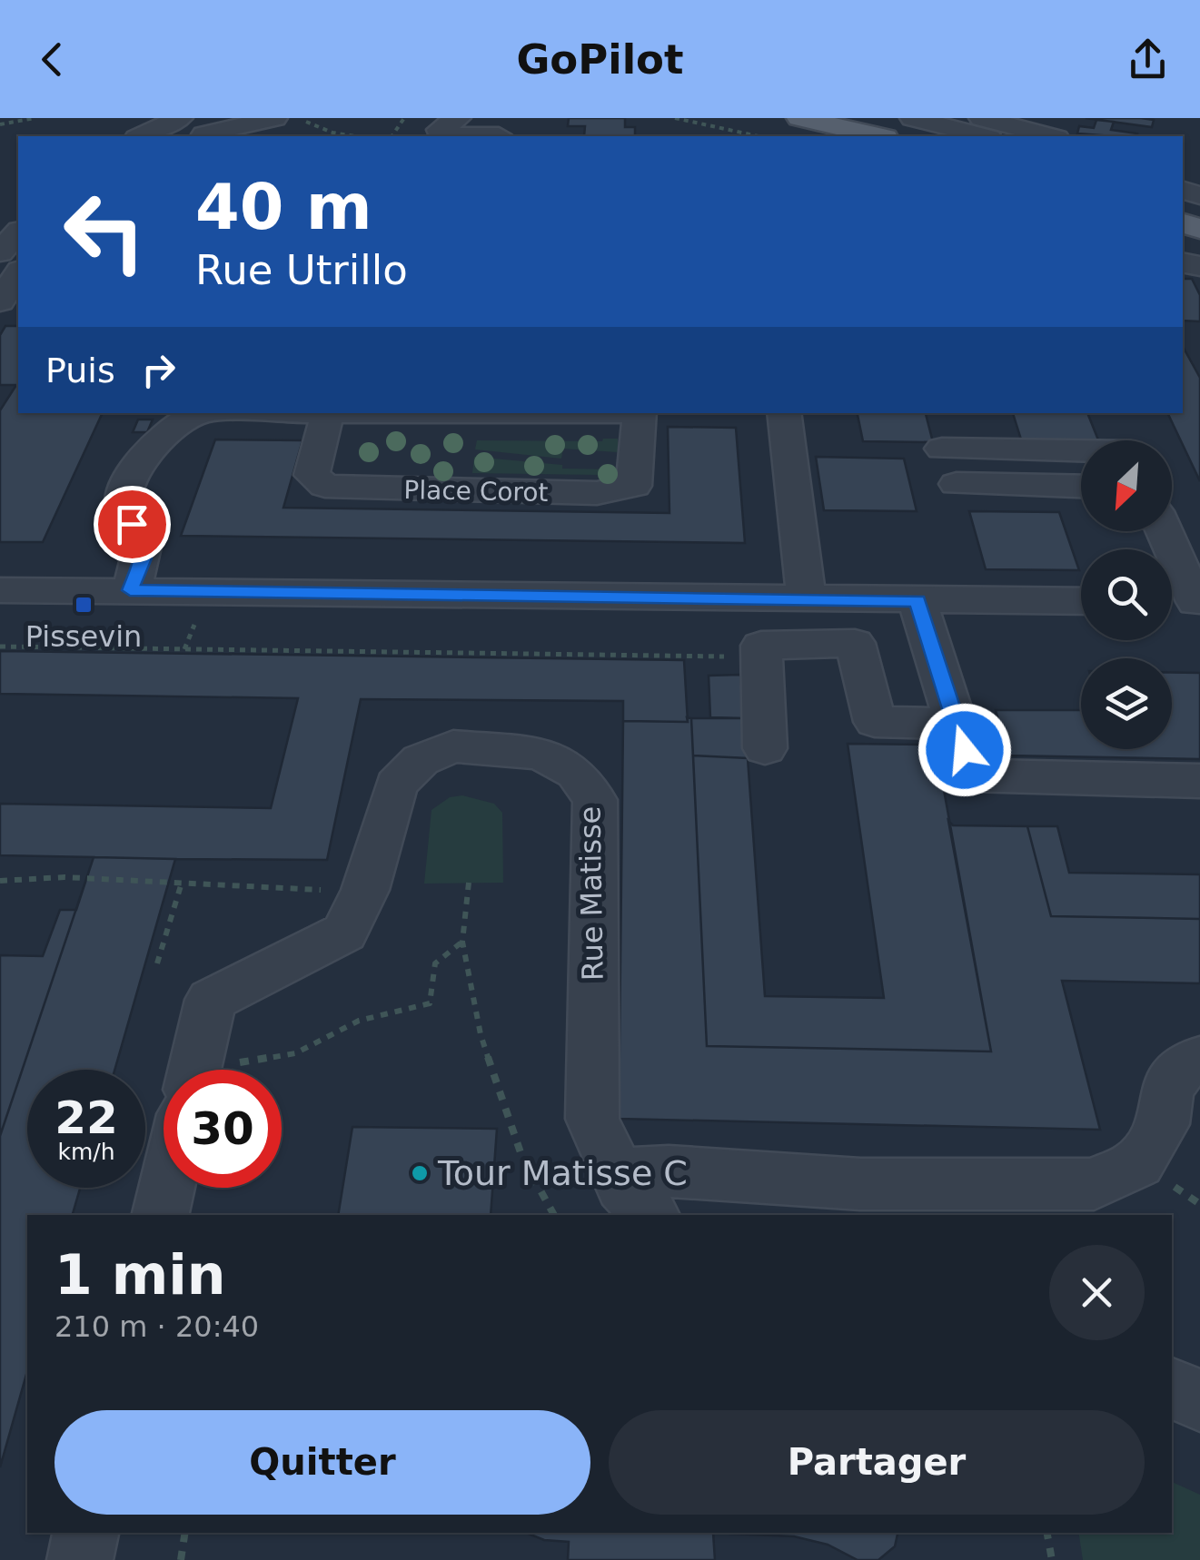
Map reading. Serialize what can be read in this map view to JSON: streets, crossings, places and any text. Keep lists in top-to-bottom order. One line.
{"streets":{"street":["Place Corot","Rue Matisse"]},"places":{"transit":["Pissevin"],"other":["Tour Matisse C"]},"north":"bottom left","page":{"header":"GoPilot","turn":["40 m","Rue Utrillo"],"then":"Puis","speed":"22 km/h","limit":"30","heading":["1 min","210 m · 20:40"],"buttons":["Quitter","Partager"]}}
